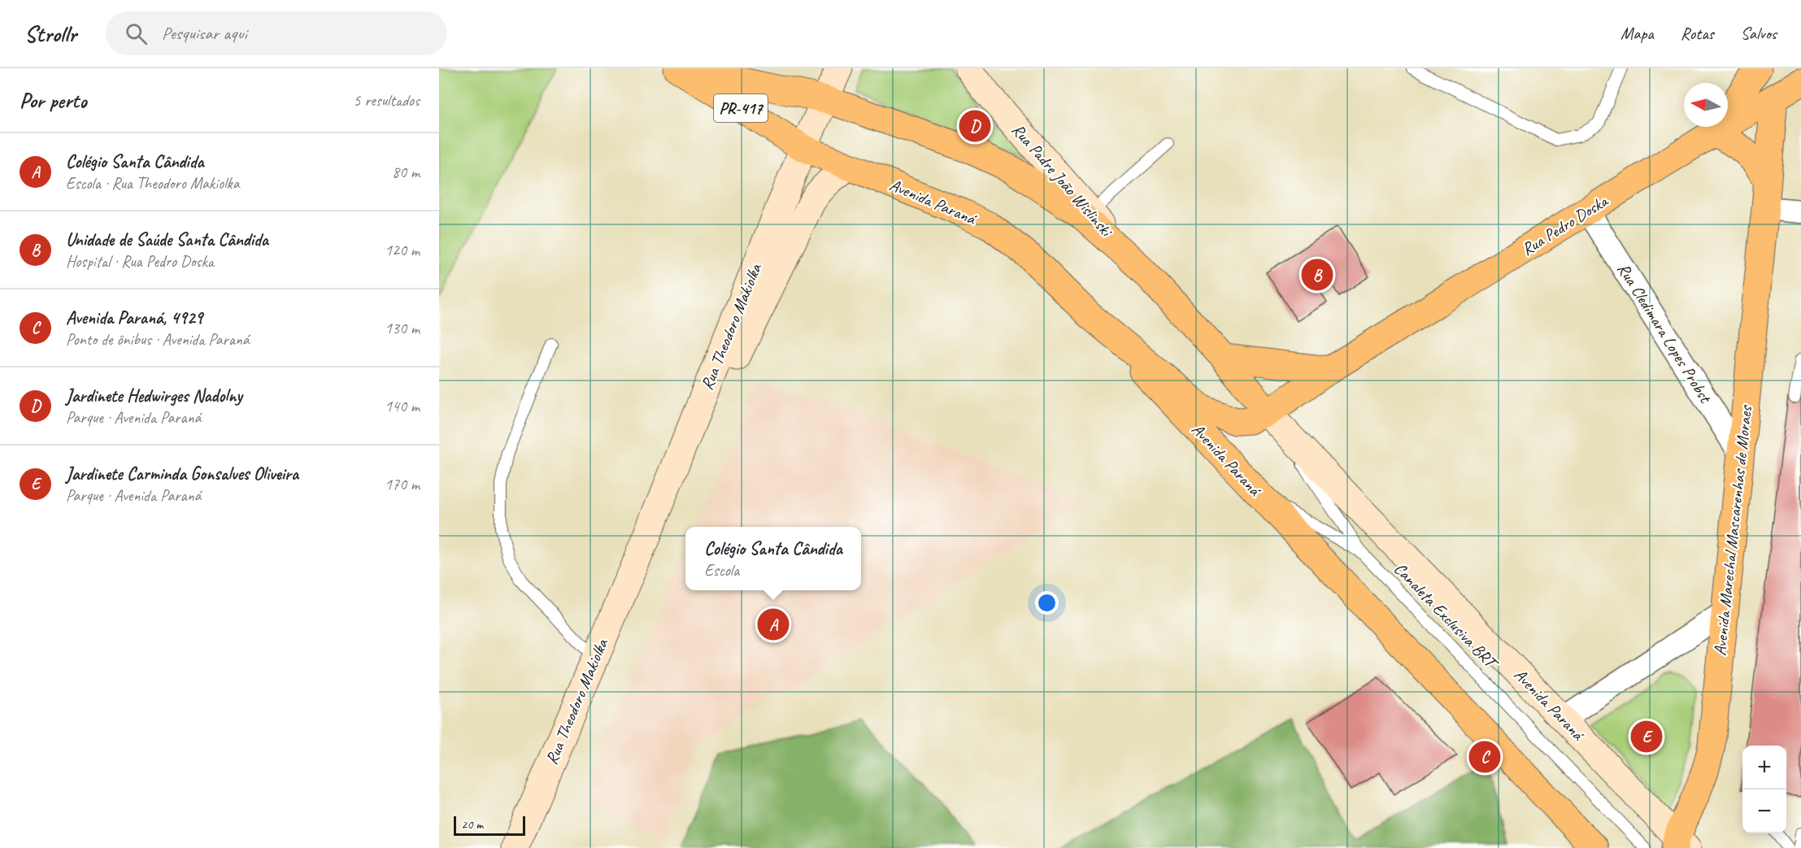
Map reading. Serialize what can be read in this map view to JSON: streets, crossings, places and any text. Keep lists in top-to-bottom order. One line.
{"streets":{"main road":["PR-417","Rua Padre João Wislinski","Avenida Paraná","Rua Pedro Doska","Rua Theodoro Makiolka","Avenida Marechal Mascarenhas de Moraes"],"street":["Rua Cledimara Lopes Probst"],"lane":["Canaleta Exclusiva BRT"]},"crossings":[["PR-417","Avenida Paraná"],["PR-417","Rua Theodoro Makiolka"],["Avenida Paraná","Rua Pedro Doska"],["Avenida Paraná","Rua Theodoro Makiolka"],["Avenida Paraná","Avenida Marechal Mascarenhas de Moraes"],["Avenida Paraná","Canaleta Exclusiva BRT"],["Rua Pedro Doska","Rua Cledimara Lopes Probst"],["Rua Pedro Doska","Avenida Marechal Mascarenhas de Moraes"],["Rua Pedro Doska","Canaleta Exclusiva BRT"],["Rua Cledimara Lopes Probst","Avenida Marechal Mascarenhas de Moraes"]],"scale_bar":"20 m","north":"left","page":{"header":"Strollr","search":"Pesquisar aqui","nav":["Mapa","Rotas","Salvos"],"heading":["Por perto","5 resultados"],"pins":["D","B","A","E","C"],"list":[{"mark":"A","name":"Colégio Santa Cândida","note":"Escola · Rua Theodoro Makiolka","value":"80 m"},{"mark":"B","name":"Unidade de Saúde Santa Cândida","note":"Hospital · Rua Pedro Doska","value":"120 m"},{"mark":"C","name":"Avenida Paraná, 4929","note":"Ponto de ônibus · Avenida Paraná","value":"130 m"},{"mark":"D","name":"Jardinete Hedwirges Nadolny","note":"Parque · Avenida Paraná","value":"140 m"},{"mark":"E","name":"Jardinete Carminda Gonsalves Oliveira","note":"Parque · Avenida Paraná","value":"170 m"}],"popup":["Colégio Santa Cândida","Escola"],"map_buttons":["+","−"],"scale":"20 m"}}
